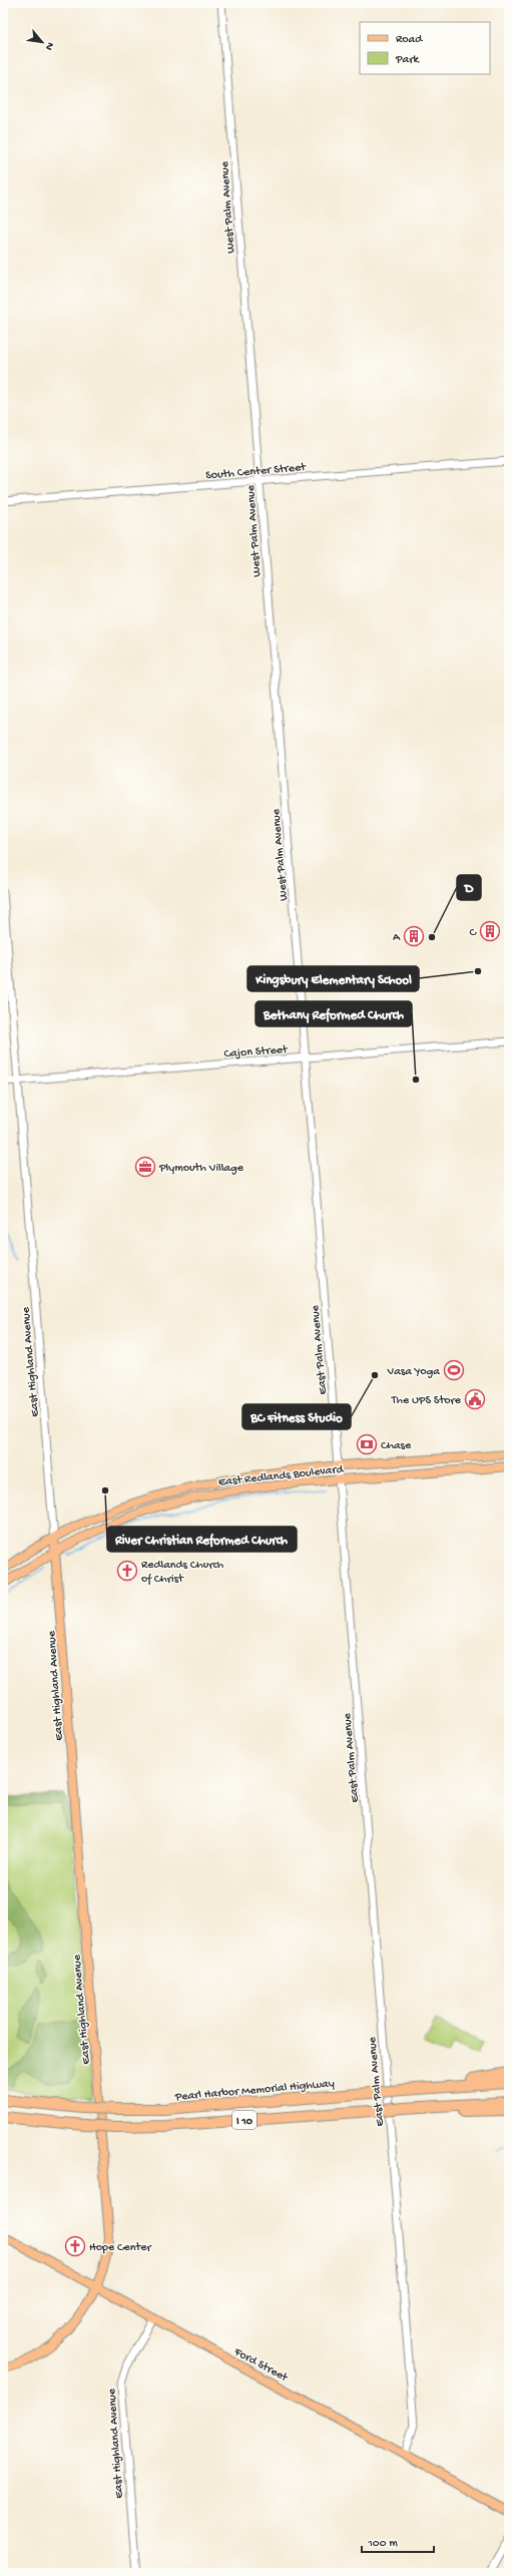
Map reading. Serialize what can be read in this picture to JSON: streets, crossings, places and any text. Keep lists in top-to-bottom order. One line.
{"streets":{"highway":["Pearl Harbor Memorial Highway","I 10"],"main road":["East Highland Avenue","East Redlands Boulevard","Ford Street"],"street":["West Palm Avenue","South Center Street","Cajon Street","East Palm Avenue"]},"crossings":[["West Palm Avenue","South Center Street"],["West Palm Avenue","Cajon Street"],["West Palm Avenue","East Palm Avenue"],["Cajon Street","East Palm Avenue"],["Cajon Street","East Highland Avenue"],["East Palm Avenue","East Redlands Boulevard"],["East Palm Avenue","Ford Street"],["East Highland Avenue","East Redlands Boulevard"],["East Highland Avenue","Ford Street"]],"places":{"building":["C","A"],"other":["D","Kingsbury Elementary School","Bethany Reformed Church","BC Fitness Studio","River Christian Reformed Church"],"office":["Plymouth Village"],"sports":["Vasa Yoga"],"public building":["The UPS Store"],"bank":["Chase"],"church":["Redlands Church of Christ","Hope Center"]},"legend":["Road","Park"],"scale_bar":"100 m","north":"bottom right"}
